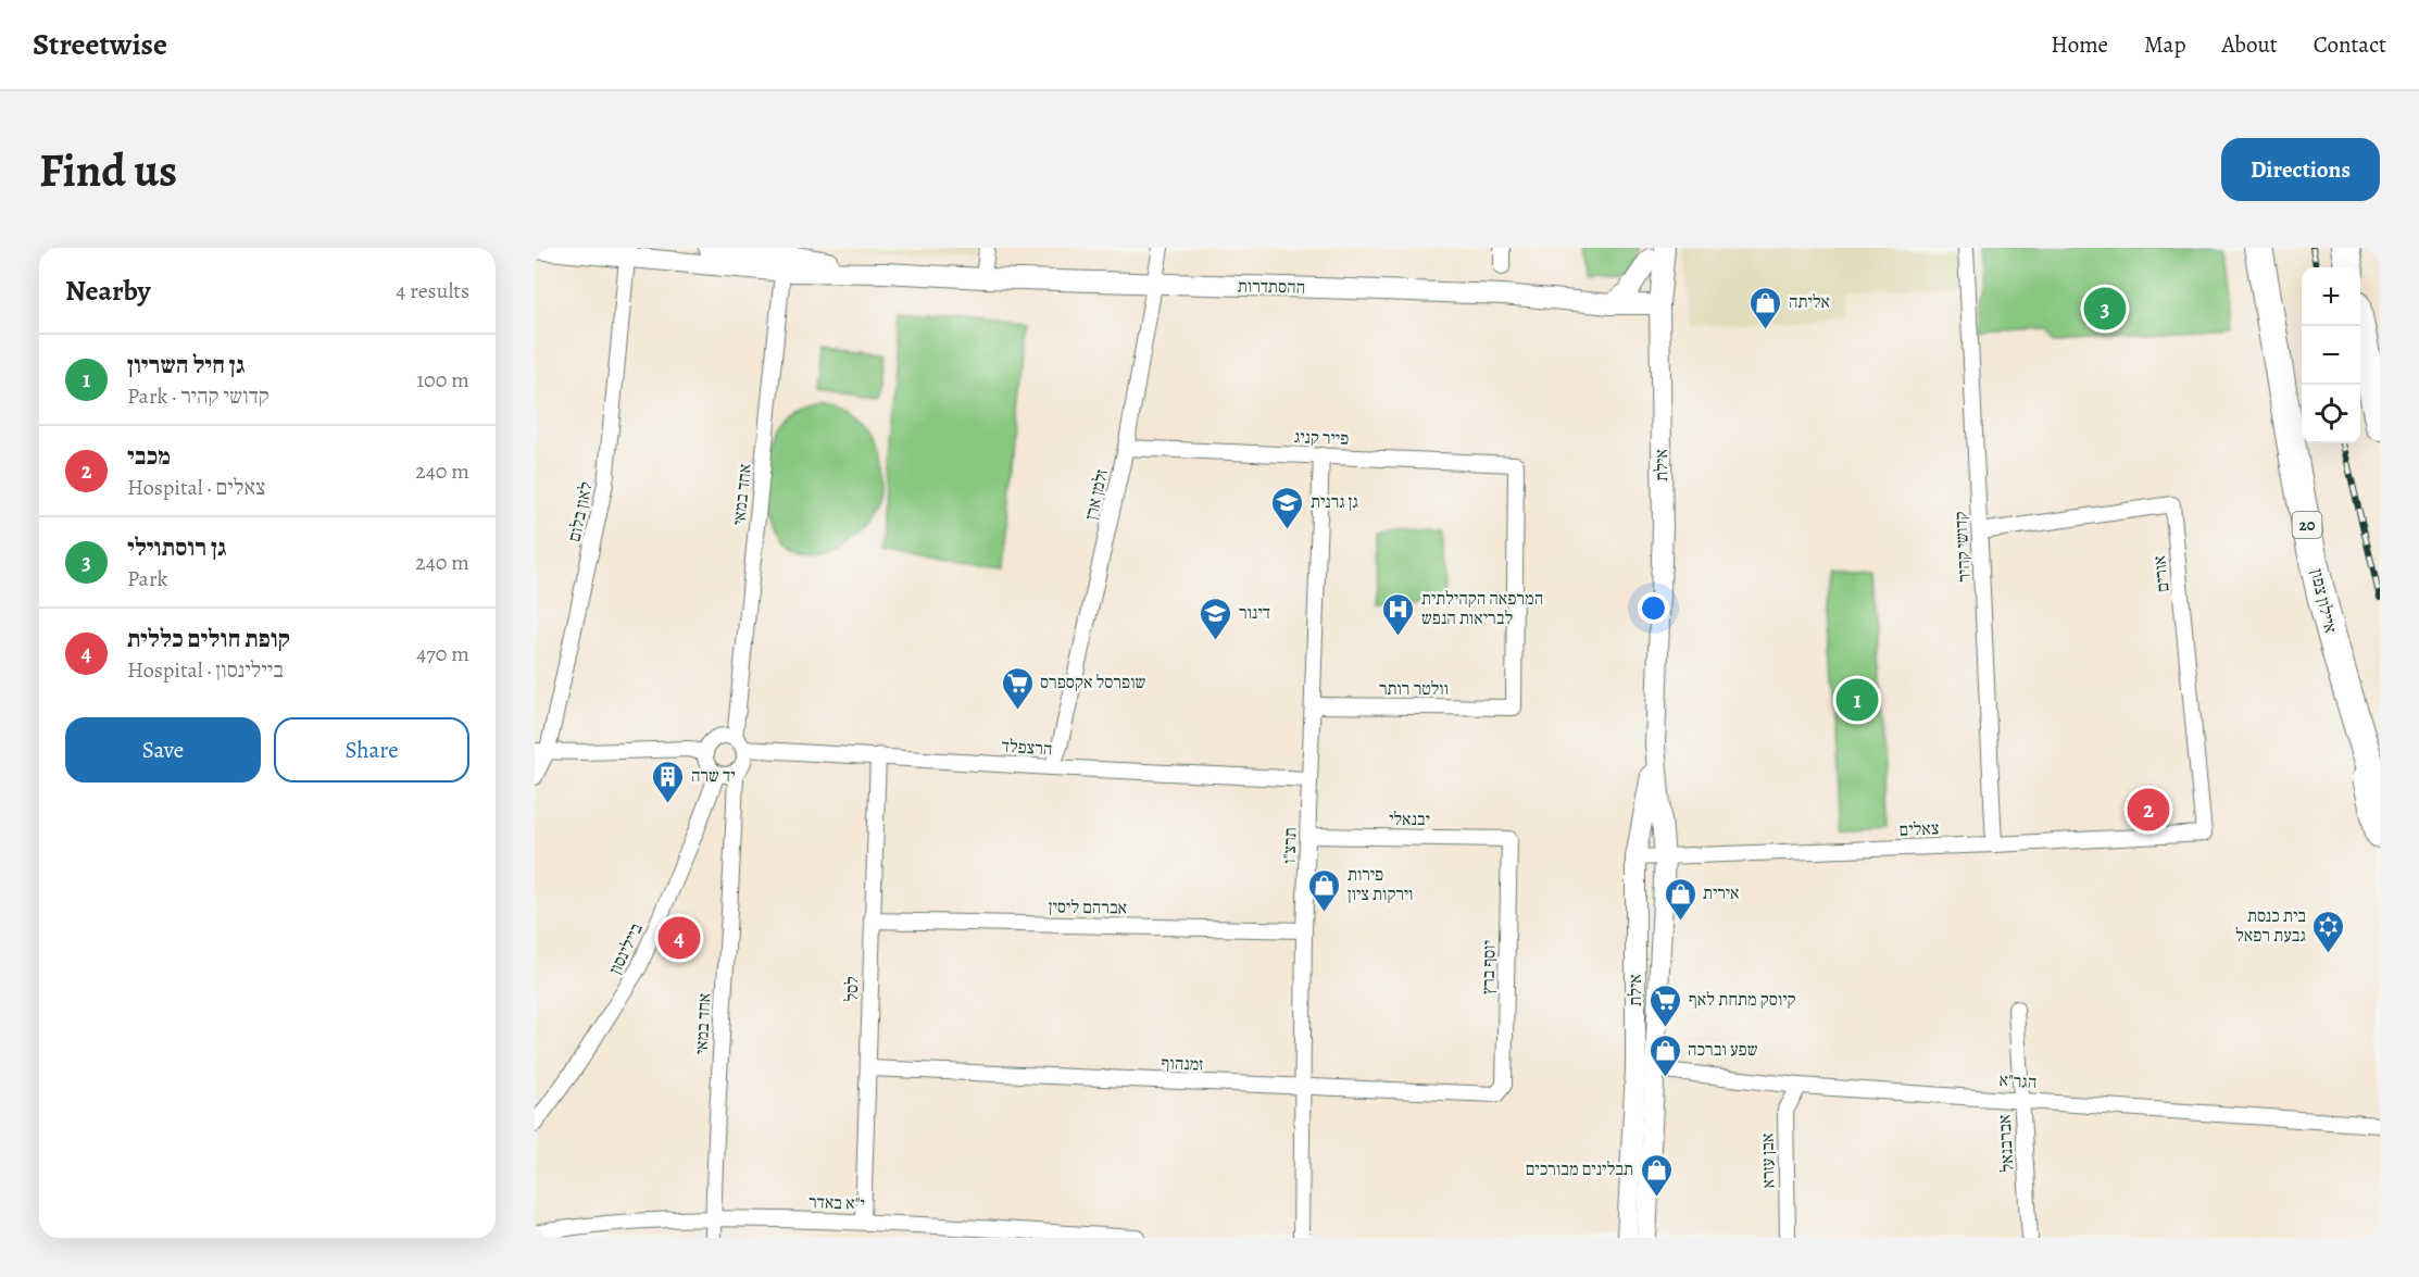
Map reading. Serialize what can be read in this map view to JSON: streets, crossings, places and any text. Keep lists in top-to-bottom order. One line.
{"streets":{"highway":["20","איילון צפון"],"street":["ההסתדרות","פייר קניג","אילת","אחד במאי","זלמן ארן","לאון בלום","קדושי קהיר","אורים","וולטר רותר","הרצפלד","יבנאלי","צאלים","תרצ\"ו","אברהם ליסין","ביילינסון","יוסף ברץ","לסל","זמנהוף","הגר\"א","אברבנאל","אבן עזרא","י\"א באדר"]},"crossings":[["ההסתדרות","אילת"],["ההסתדרות","אחד במאי"],["ההסתדרות","זלמן ארן"],["ההסתדרות","לאון בלום"],["פייר קניג","זלמן ארן"],["פייר קניג","וולטר רותר"],["פייר קניג","תרצ\"ו"],["אילת","צאלים"],["אילת","הגר\"א"],["אחד במאי","הרצפלד"],["אחד במאי","ביילינסון"],["אחד במאי","י\"א באדר"],["זלמן ארן","הרצפלד"],["קדושי קהיר","אורים"],["קדושי קהיר","צאלים"],["אורים","צאלים"],["וולטר רותר","תרצ\"ו"],["הרצפלד","תרצ\"ו"],["הרצפלד","ביילינסון"],["הרצפלד","לסל"],["יבנאלי","תרצ\"ו"],["יבנאלי","יוסף ברץ"],["תרצ\"ו","אברהם ליסין"],["תרצ\"ו","זמנהוף"],["אברהם ליסין","לסל"],["יוסף ברץ","זמנהוף"],["לסל","זמנהוף"],["לסל","י\"א באדר"],["הגר\"א","אברבנאל"],["הגר\"א","אבן עזרא"]],"places":{"shop":["אליתה","פירות וירקות ציון","אירית","שפע וברכה","תבלינים מבורכים"],"school or university":["גן גרנית","דינור"],"hospital":["המרפאה הקהילתית לבריאות הנפש"],"supermarket":["שופרסל אקספרס","קיוסק מתחת לאף"],"building":["יד שרה"],"synagogue":["בית כנסת גבעת רפאל"]},"page":{"header":"Streetwise","nav":["Home","Map","About","Contact"],"buttons":["Directions",["Save","Share"]],"title":"Find us","heading":["Nearby","4 results"],"map_buttons":["+","−"],"pins":["3","1","2","4"],"list":[{"mark":"1","name":"גן חיל השריון","note":"Park · קדושי קהיר","value":"100 m"},{"mark":"2","name":"מכבי","note":"Hospital · צאלים","value":"240 m"},{"mark":"3","name":"גן רוסתוילי","note":"Park","value":"240 m"},{"mark":"4","name":"קופת חולים כללית","note":"Hospital · ביילינסון","value":"470 m"}]}}
